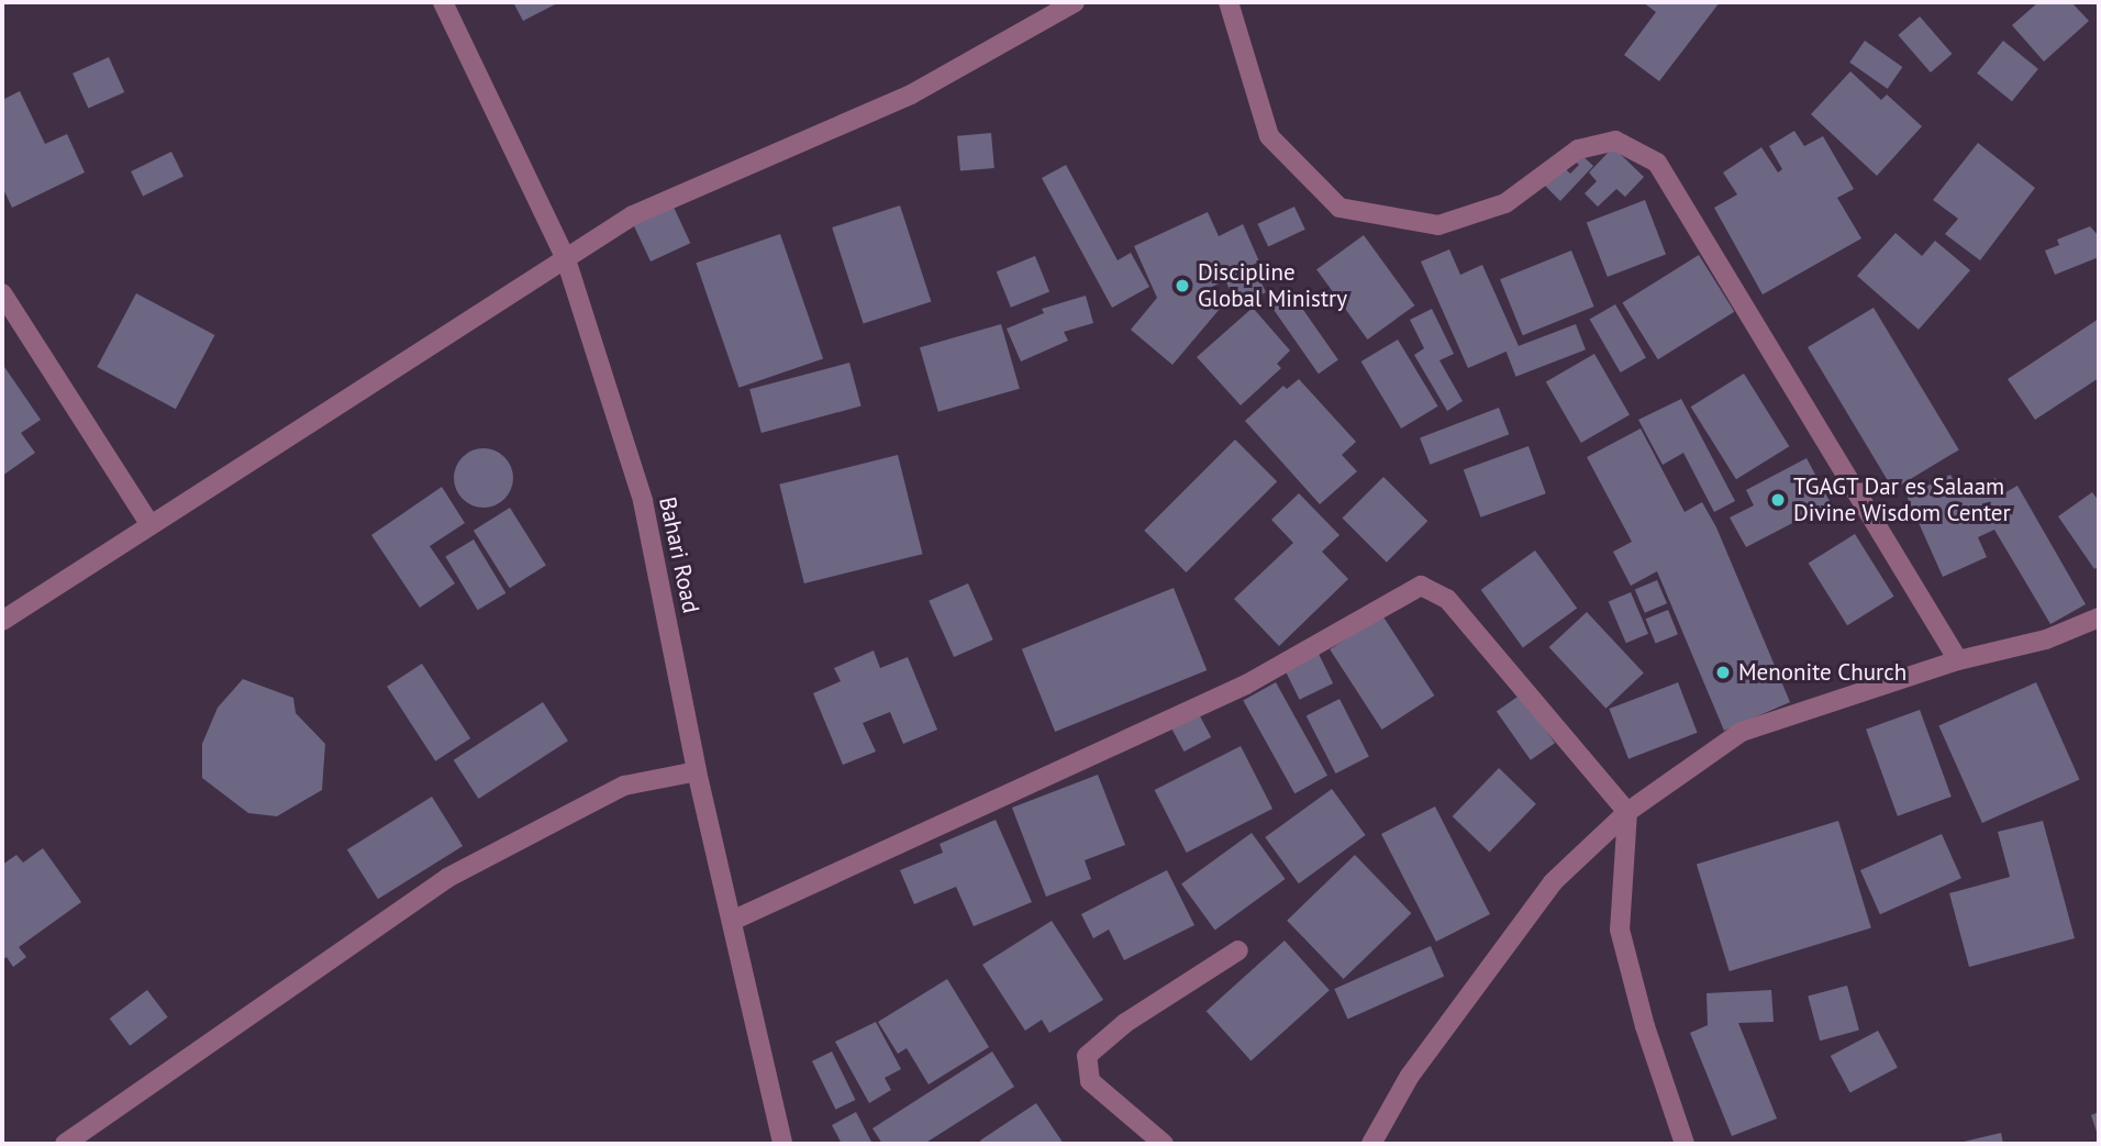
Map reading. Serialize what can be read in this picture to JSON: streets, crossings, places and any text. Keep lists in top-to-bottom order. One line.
{"streets":{"street":["Bahari Road"]},"places":["Discipline Global Ministry","TGAGT Dar es Salaam Divine Wisdom Center","Menonite Church"]}
